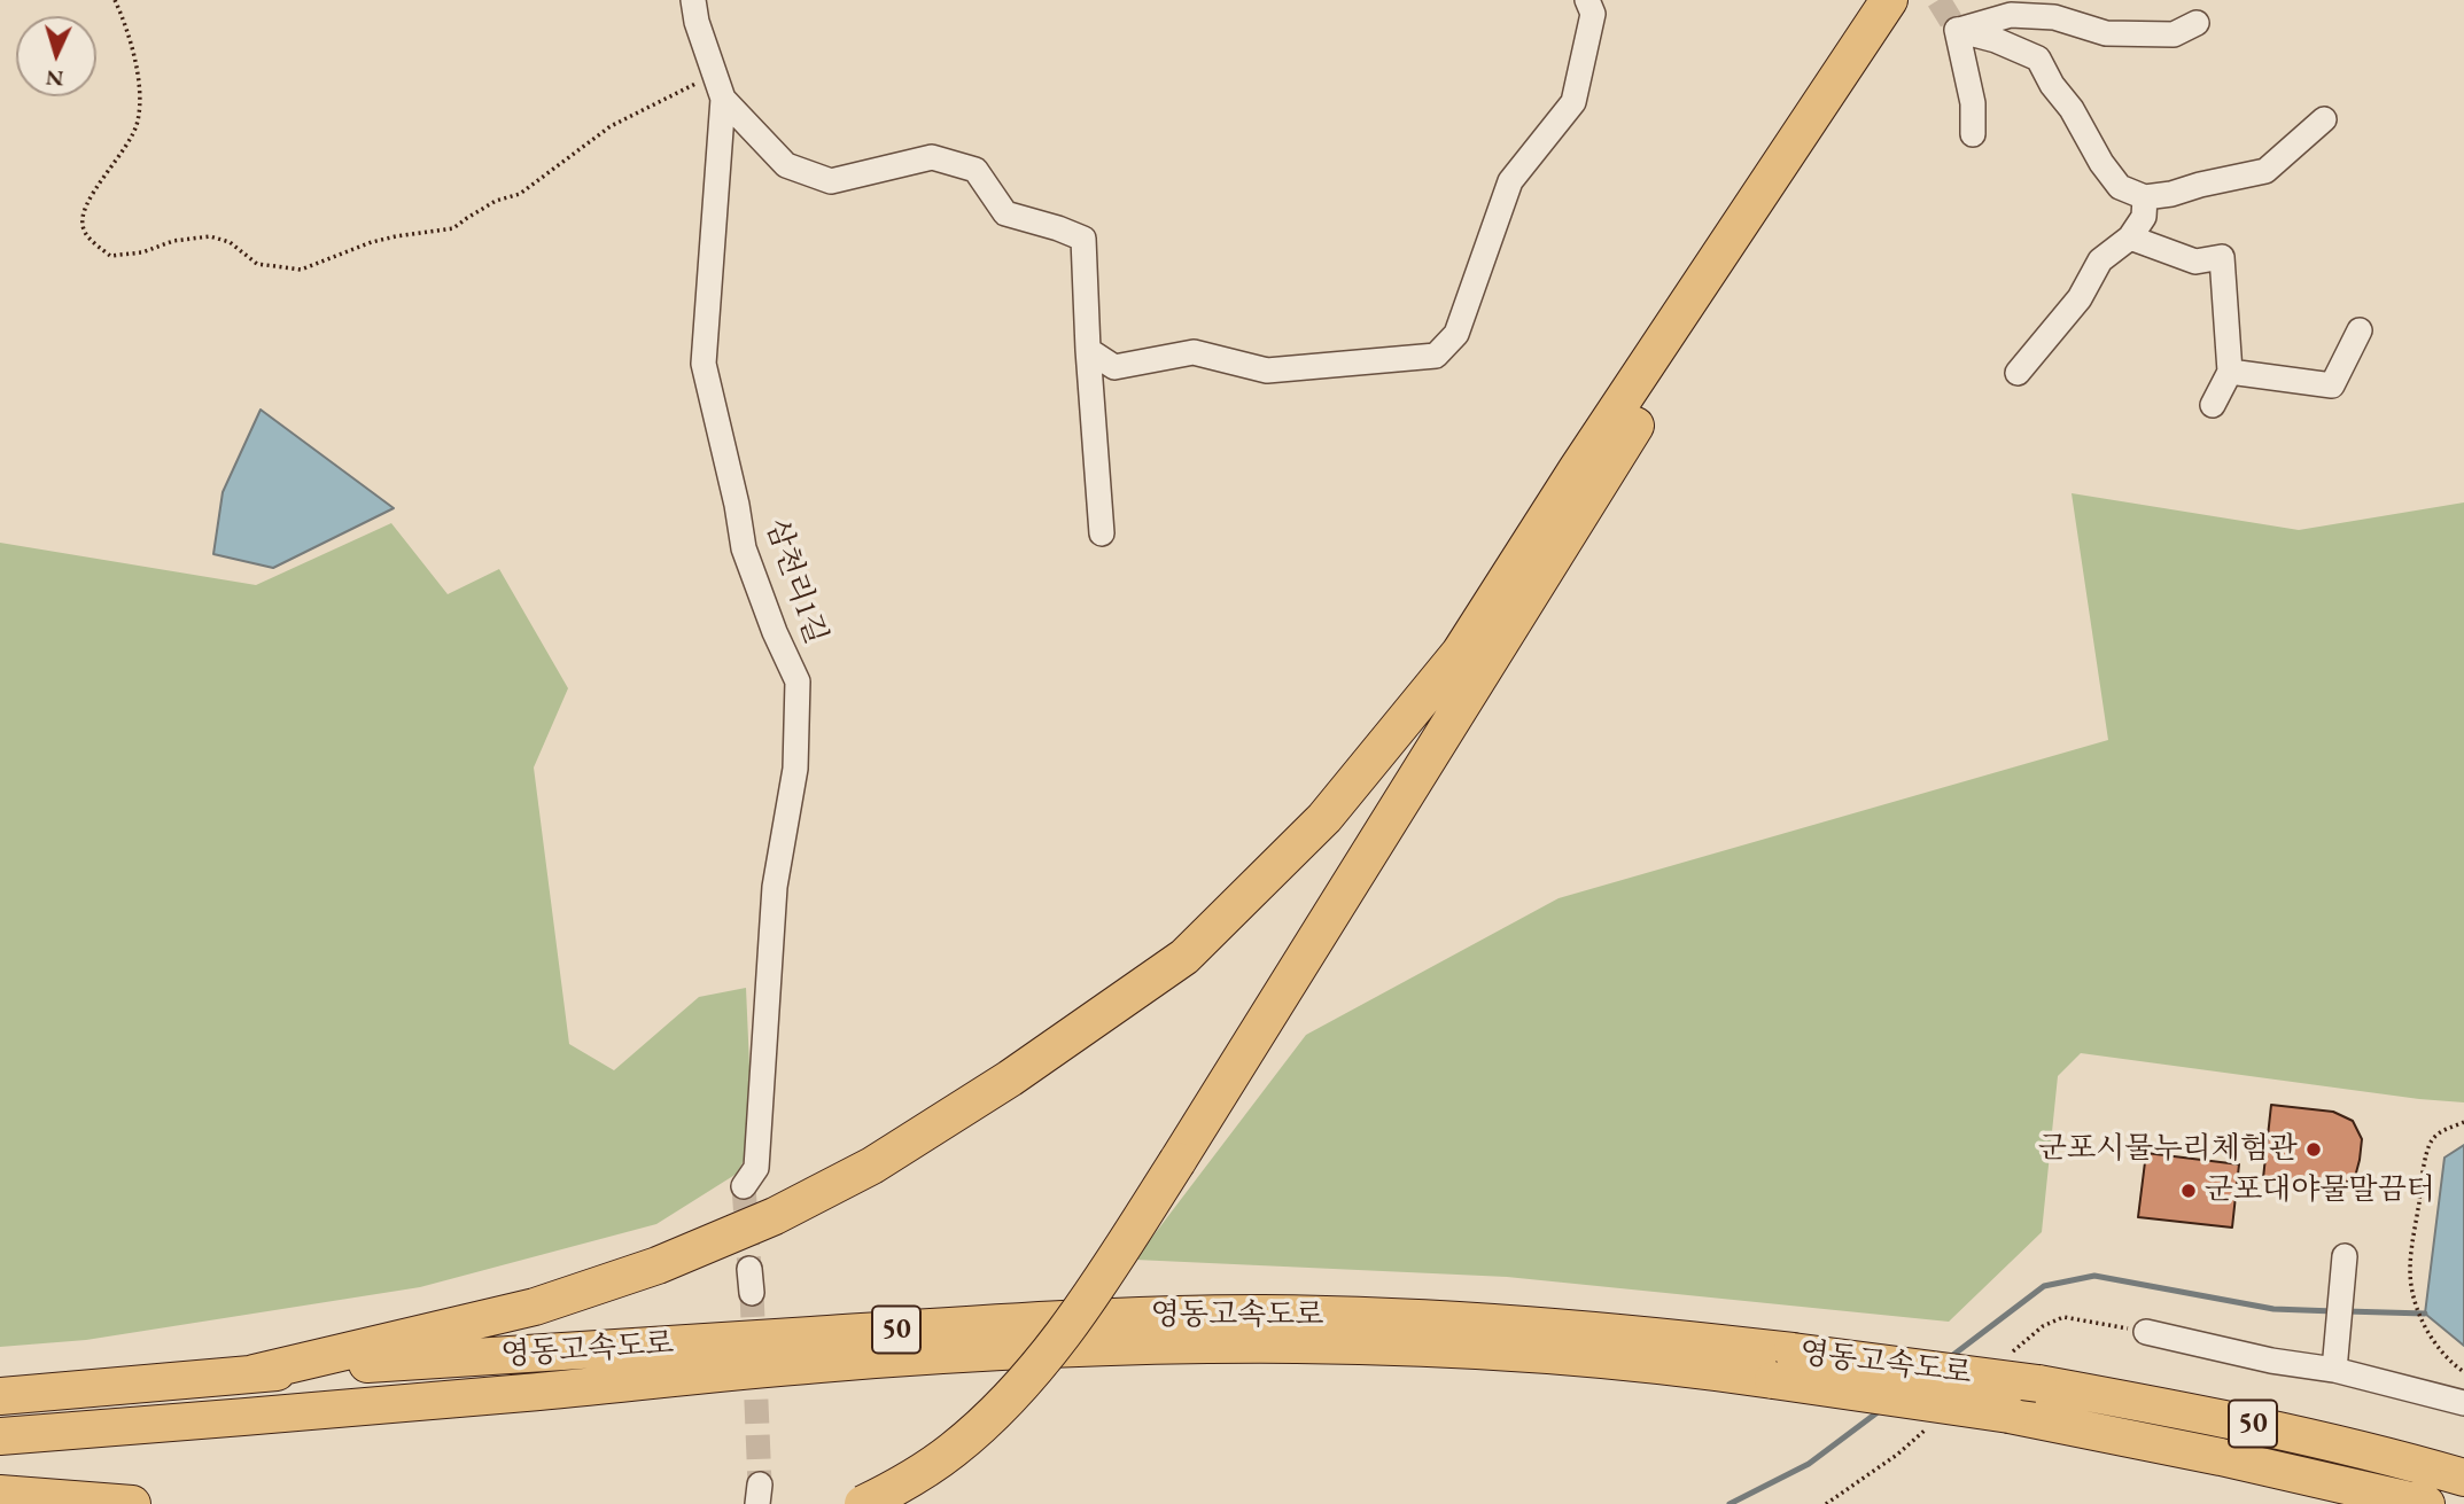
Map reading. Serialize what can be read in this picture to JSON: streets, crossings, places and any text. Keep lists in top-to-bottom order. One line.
{"streets":{"highway":["영동고속도로","50"],"street":["삼천리1길"]},"places":["군포시물누리체험관","군포대야물말끔터"],"north":"bottom"}
